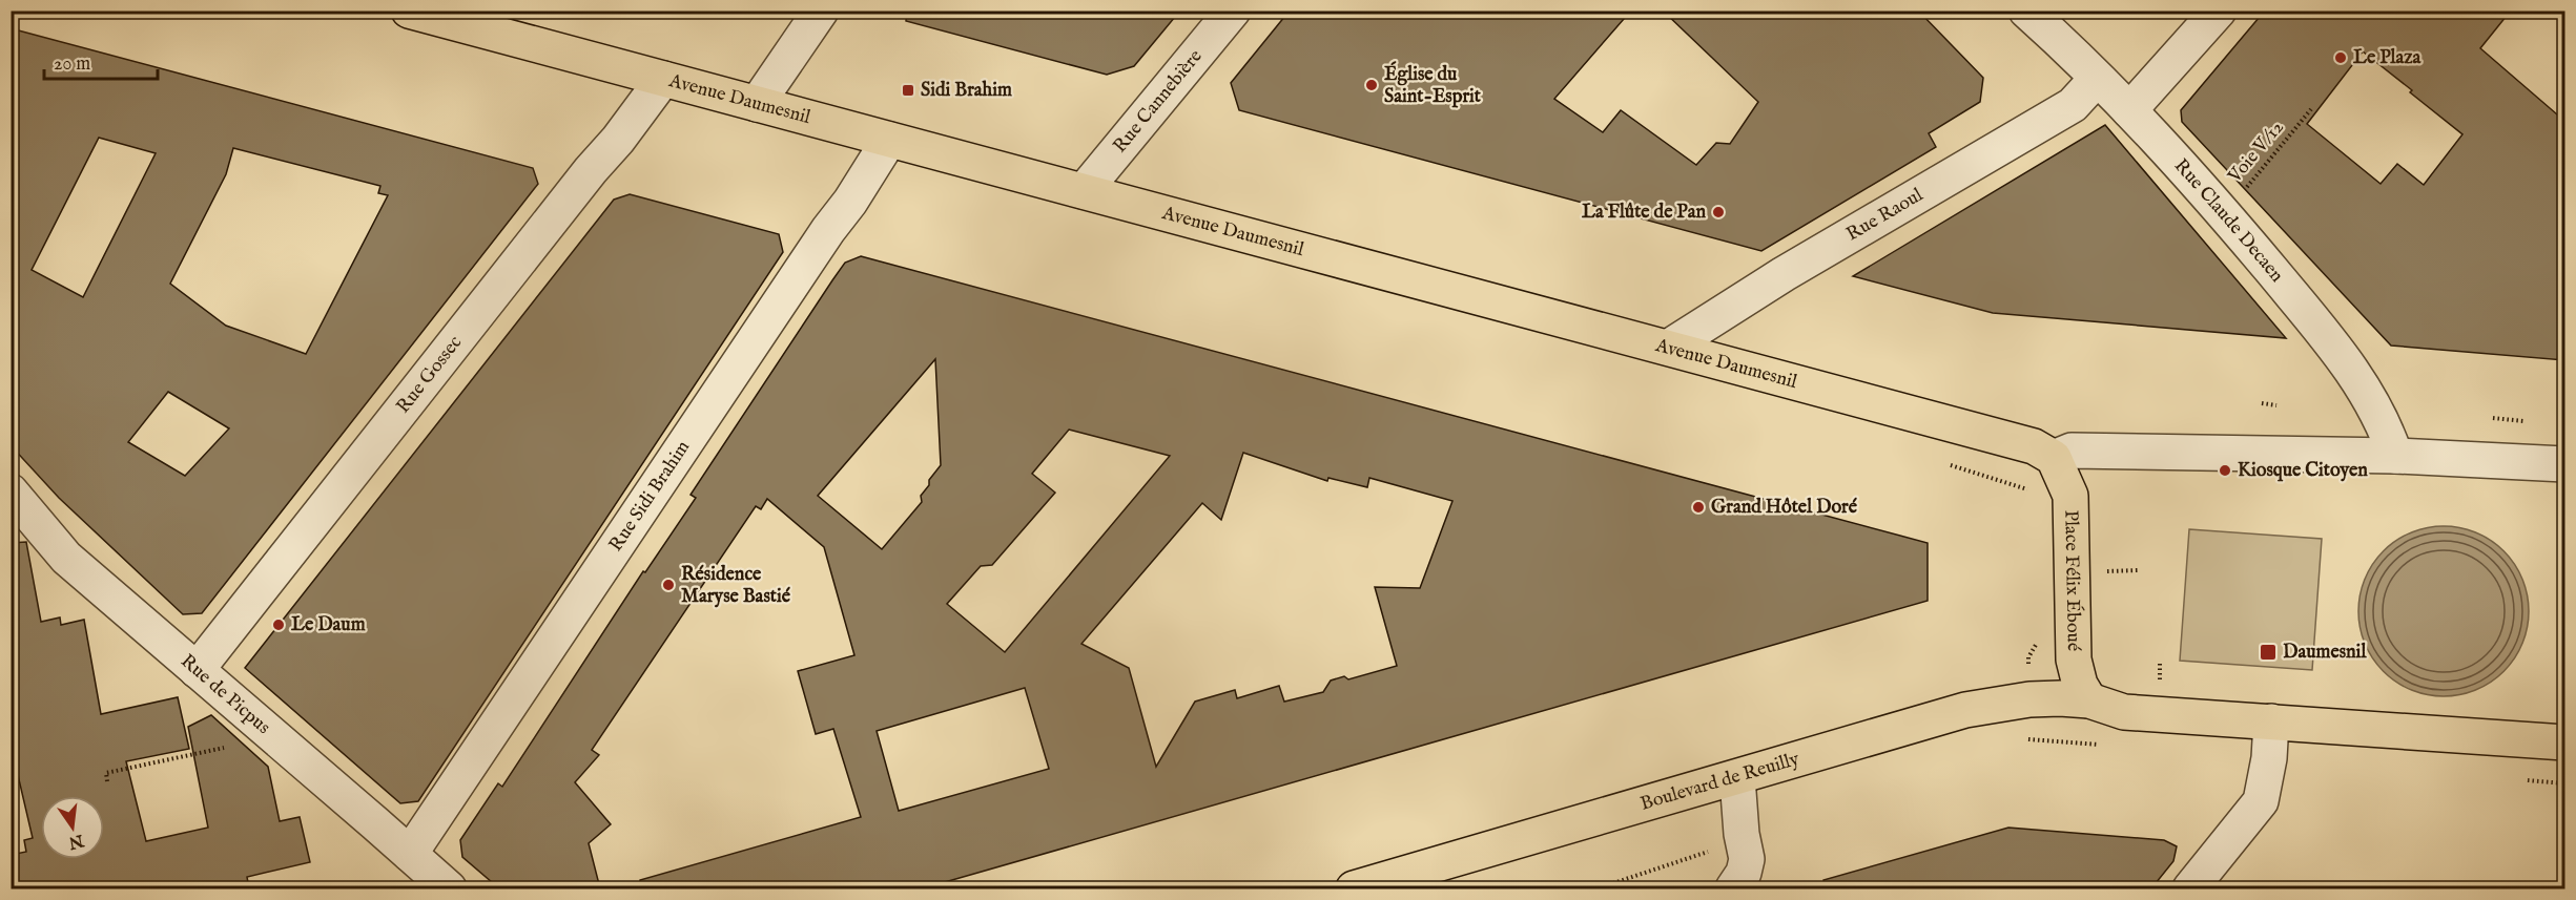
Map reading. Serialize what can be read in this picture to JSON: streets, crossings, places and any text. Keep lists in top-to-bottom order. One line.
{"streets":{"main road":["Avenue Daumesnil","Place Félix Éboué","Boulevard de Reuilly"],"street":["Rue Cannebière","Rue Raoul","Rue Claude Decaen","Rue Gossec","Rue Sidi Brahim","Rue de Picpus"],"path":["Voie V/12"]},"crossings":[["Avenue Daumesnil","Rue Cannebière"],["Avenue Daumesnil","Rue Raoul"],["Avenue Daumesnil","Rue Gossec"],["Avenue Daumesnil","Rue Sidi Brahim"],["Avenue Daumesnil","Place Félix Éboué"],["Voie V/12","Rue Claude Decaen"],["Rue Raoul","Rue Claude Decaen"],["Rue Gossec","Rue de Picpus"],["Rue Sidi Brahim","Rue de Picpus"],["Place Félix Éboué","Boulevard de Reuilly"]],"places":{"other":["Le Plaza","Église du Saint-Esprit","La Flûte de Pan","Kiosque Citoyen","Grand Hôtel Doré","Résidence Maryse Bastié","Le Daum"],"transit":["Sidi Brahim","Daumesnil"]},"scale_bar":"20 m","north":"bottom"}
